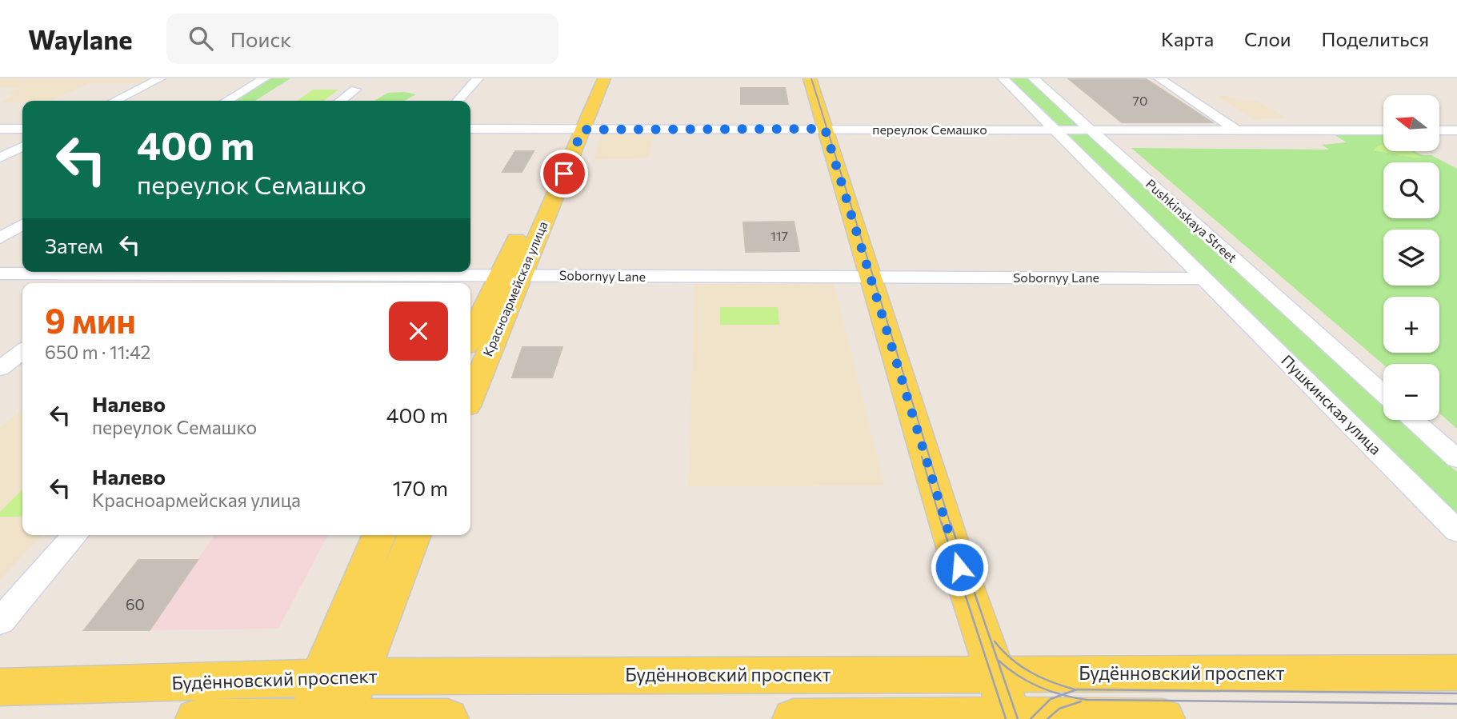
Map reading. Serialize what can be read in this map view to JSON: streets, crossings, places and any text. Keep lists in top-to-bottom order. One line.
{"streets":{"main road":["Красноармейская улица","Будённовский проспект"],"street":["переулок Семашко","Pushkinskaya Street","Sobornyy Lane","Пушкинская улица"]},"crossings":[["переулок Семашко","Pushkinskaya Street"],["переулок Семашко","Красноармейская улица"],["Pushkinskaya Street","Sobornyy Lane"],["Pushkinskaya Street","Пушкинская улица"],["Sobornyy Lane","Красноармейская улица"],["Sobornyy Lane","Пушкинская улица"]],"house_numbers":["70","117","60"],"north":"left","page":{"header":"Waylane","search":"Поиск","nav":["Карта","Слои","Поделиться"],"map_buttons":["+","−"],"turn":["400 m","переулок Семашко"],"then":"Затем","heading":["9 мин","650 m · 11:42"],"list":[{"name":"Налево","note":"переулок Семашко","value":"400 m"},{"name":"Налево","note":"Красноармейская улица","value":"170 m"}]}}
